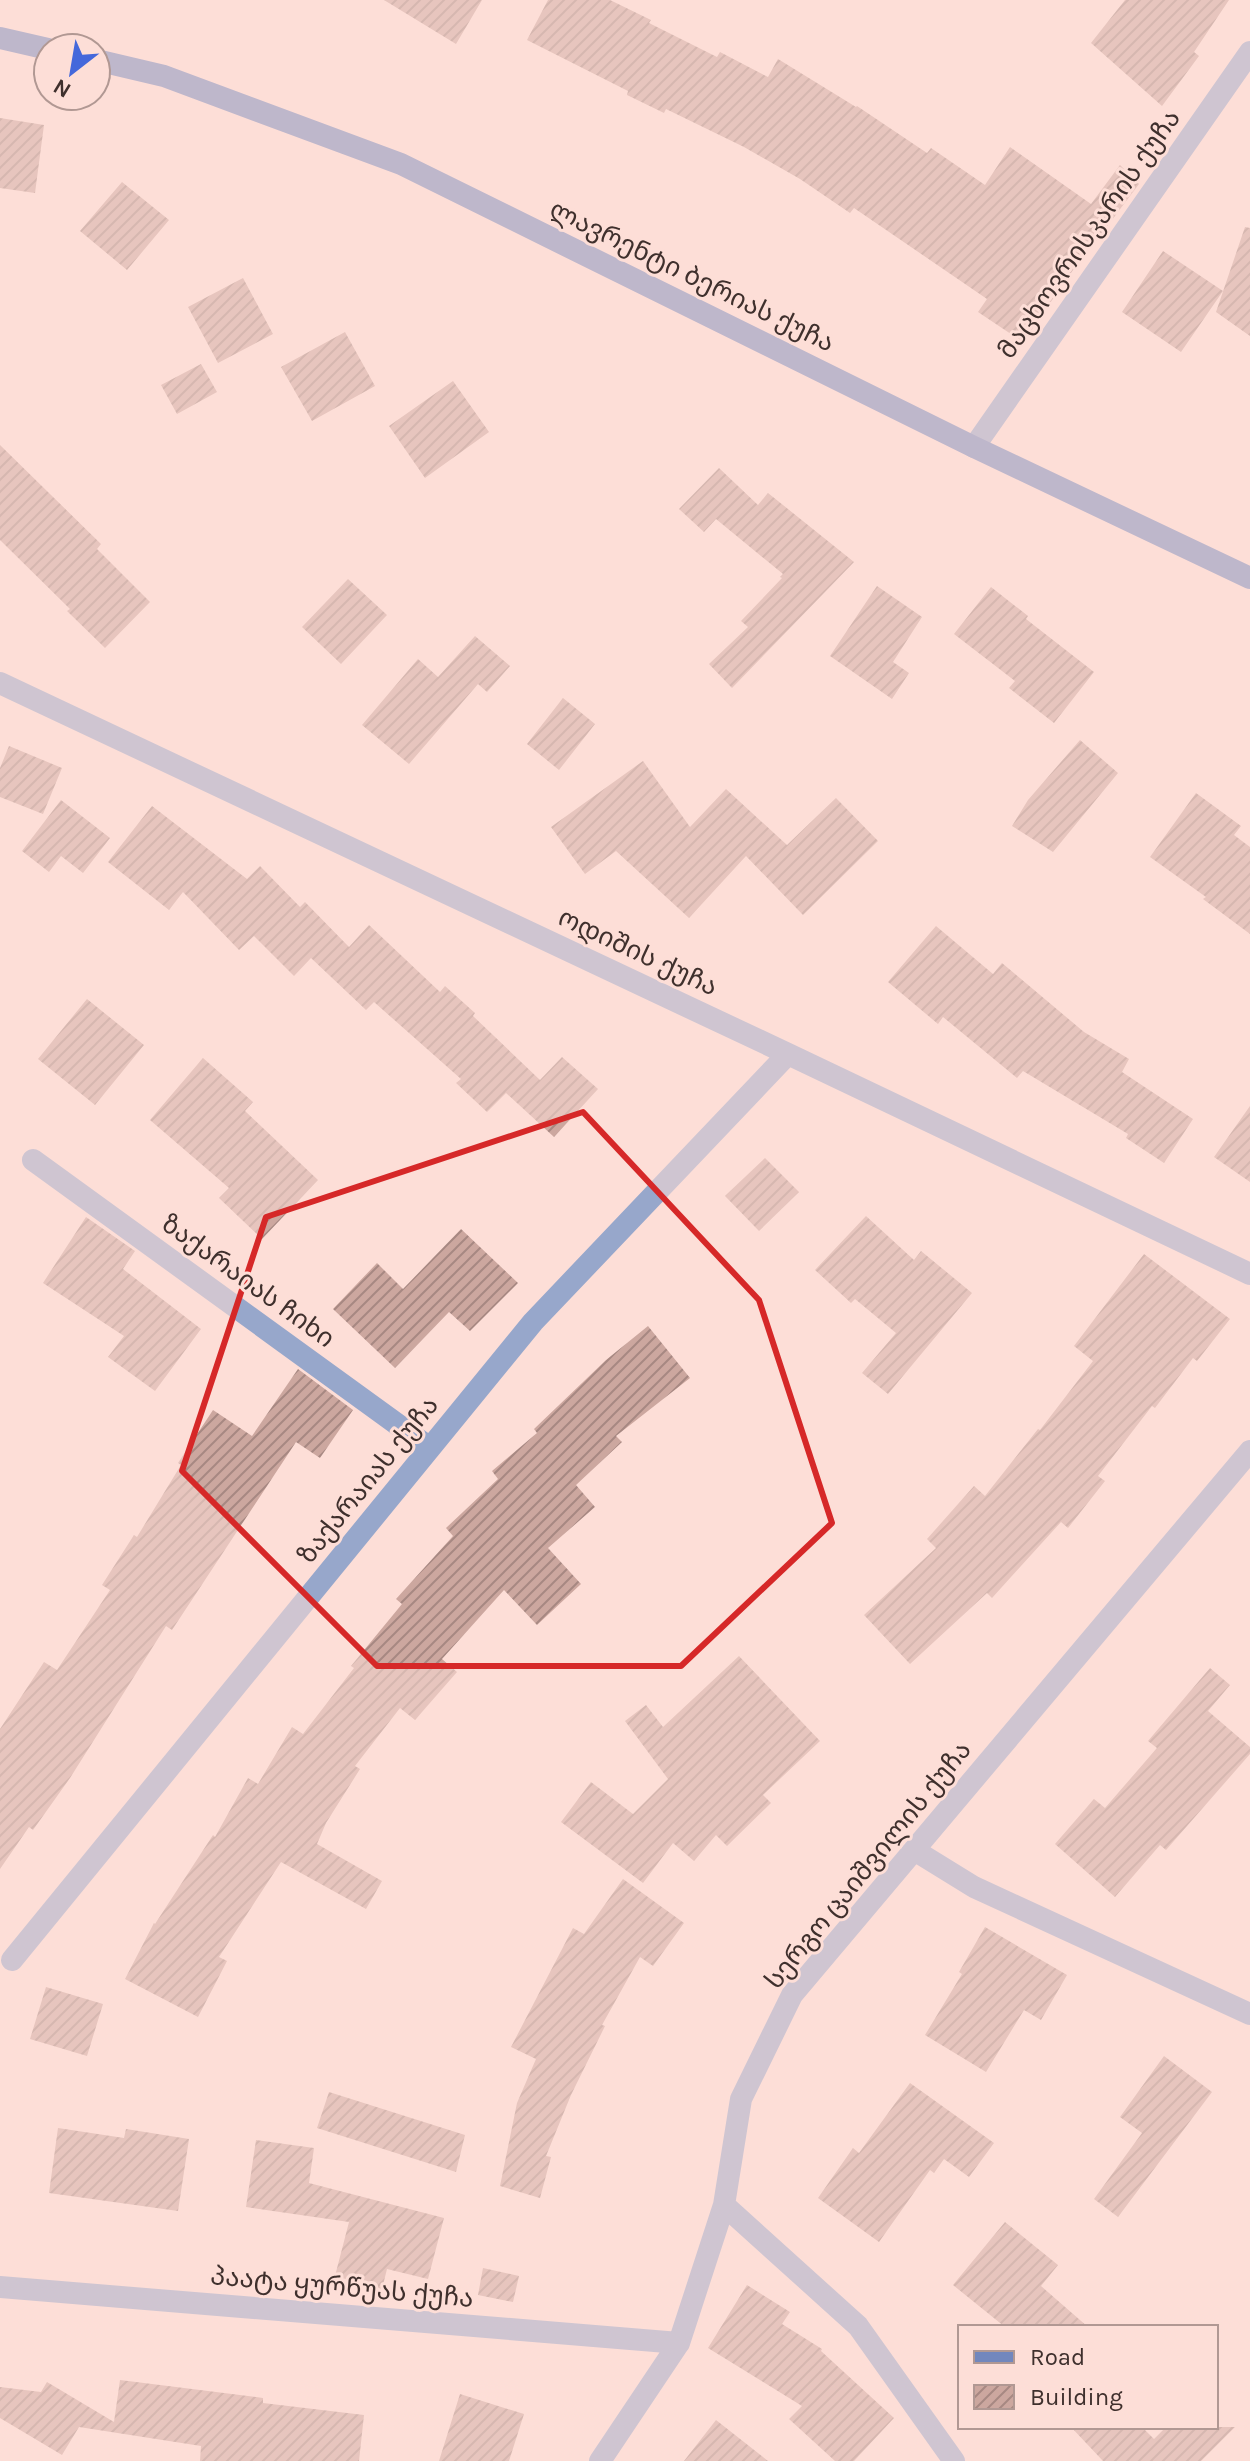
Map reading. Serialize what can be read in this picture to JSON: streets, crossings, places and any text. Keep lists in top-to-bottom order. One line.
{"streets":{"main road":["ლავრენტი ბერიას ქუჩა"],"street":["მაცხოვრისკარის ქუჩა","ოდიშის ქუჩა","ზაქარაიას ჩიხი","ზაქარაიას ქუჩა","სერგო ცაიშვილის ქუჩა","პაატა ყურწუას ქუჩა"]},"crossings":[["მაცხოვრისკარის ქუჩა","ლავრენტი ბერიას ქუჩა"],["ოდიშის ქუჩა","ზაქარაიას ქუჩა"],["ზაქარაიას ჩიხი","ზაქარაიას ქუჩა"],["სერგო ცაიშვილის ქუჩა","პაატა ყურწუას ქუჩა"]],"legend":["Road","Building"],"north":"bottom left"}
